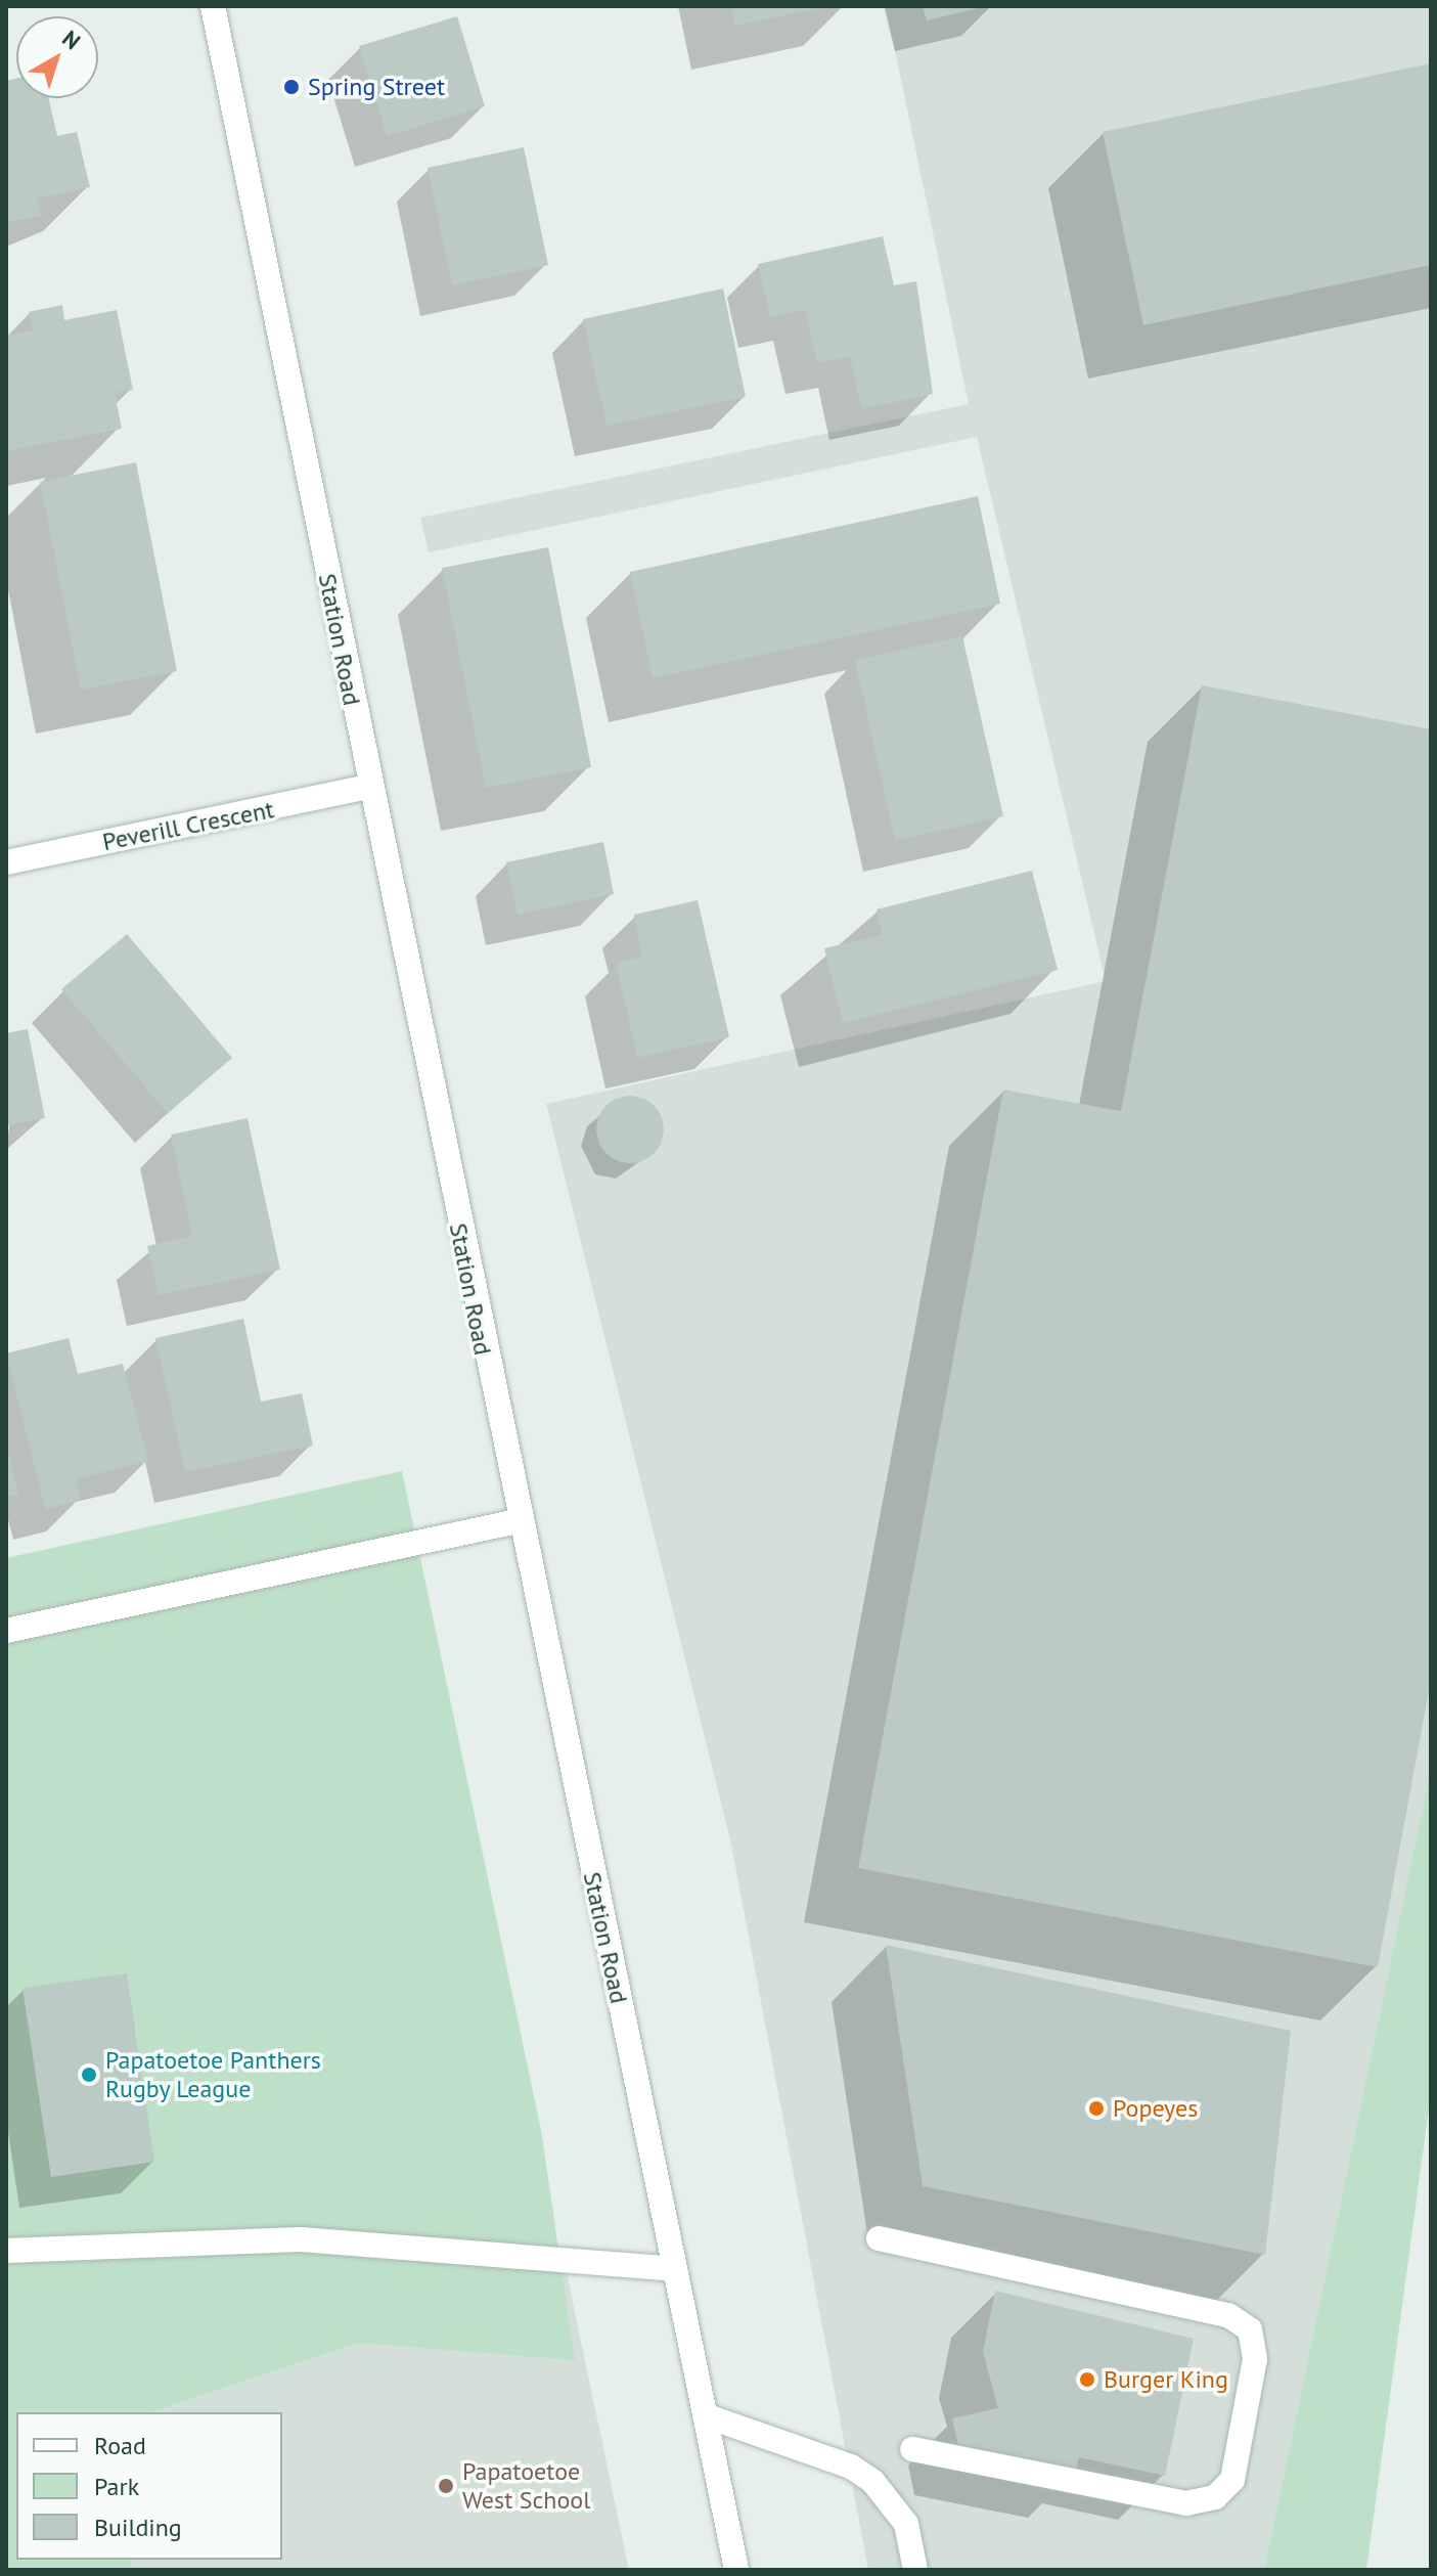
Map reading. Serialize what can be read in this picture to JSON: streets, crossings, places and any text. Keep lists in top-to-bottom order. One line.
{"streets":{"main road":["Station Road","Peverill Crescent"]},"crossings":[["Station Road","Peverill Crescent"]],"places":["Spring Street","Papatoetoe Panthers Rugby League","Popeyes","Burger King","Papatoetoe West School"],"legend":["Road","Park","Building"],"north":"top right"}
